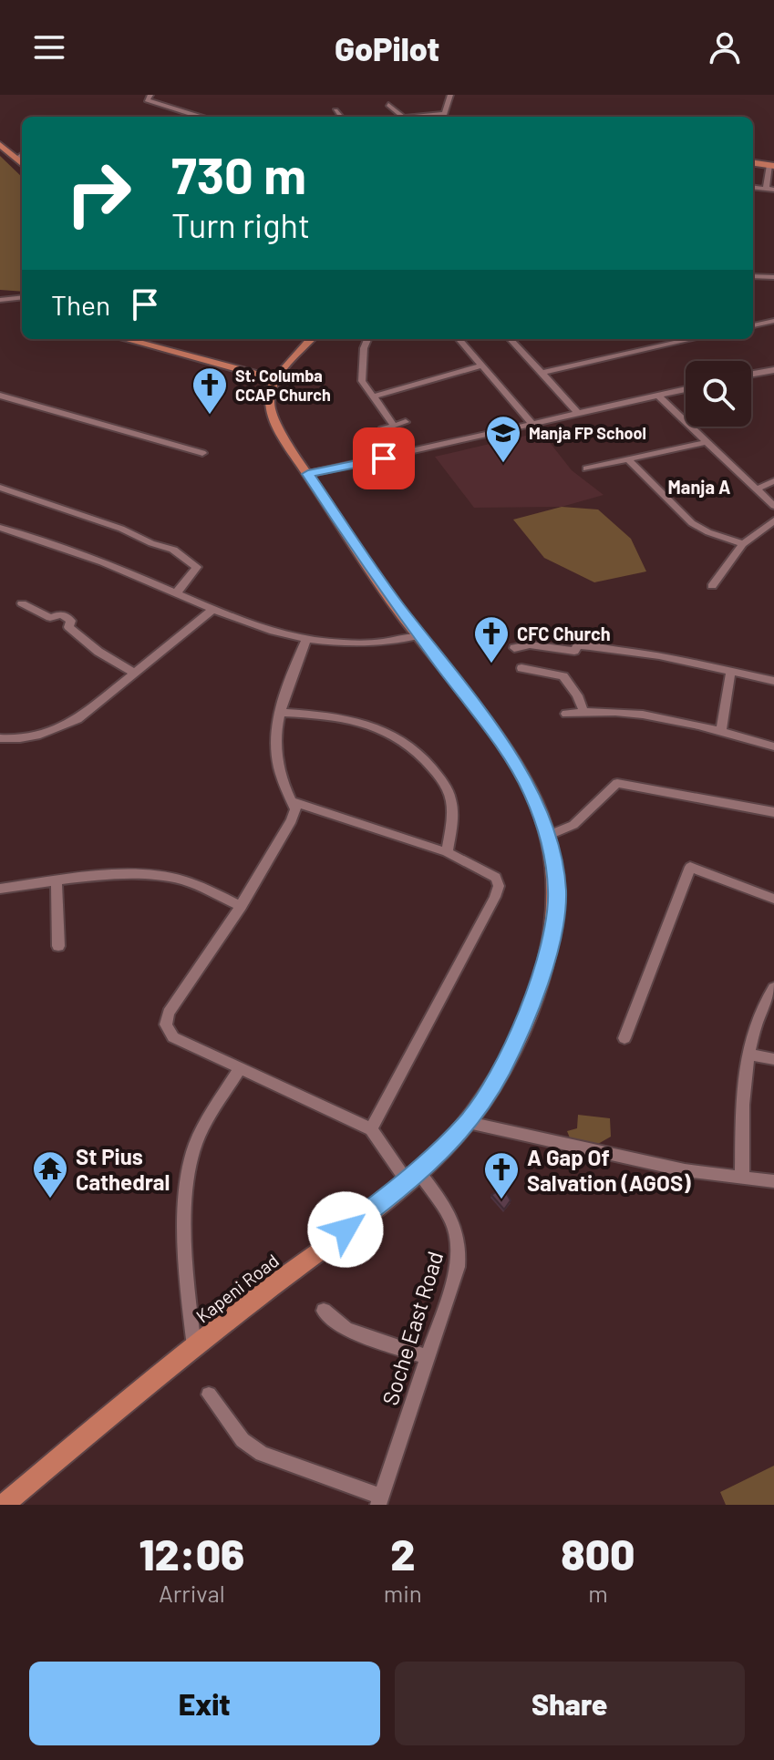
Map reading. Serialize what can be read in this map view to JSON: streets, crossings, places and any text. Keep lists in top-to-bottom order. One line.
{"streets":{"main road":["Kapeni Road"],"street":["Soche East Road"]},"crossings":[["Kapeni Road","Soche East Road"]],"districts":["Manja A"],"places":{"church":["St. Columba CCAP Church","CFC Church","A Gap Of Salvation (AGOS)"],"school or university":["Manja FP School"],"temple":["St Pius Cathedral"]},"page":{"header":"GoPilot","turn":["730 m","Turn right"],"then":"Then","eta":["12:06","Arrival","2","min","800","m"],"buttons":["Exit","Share"]}}
